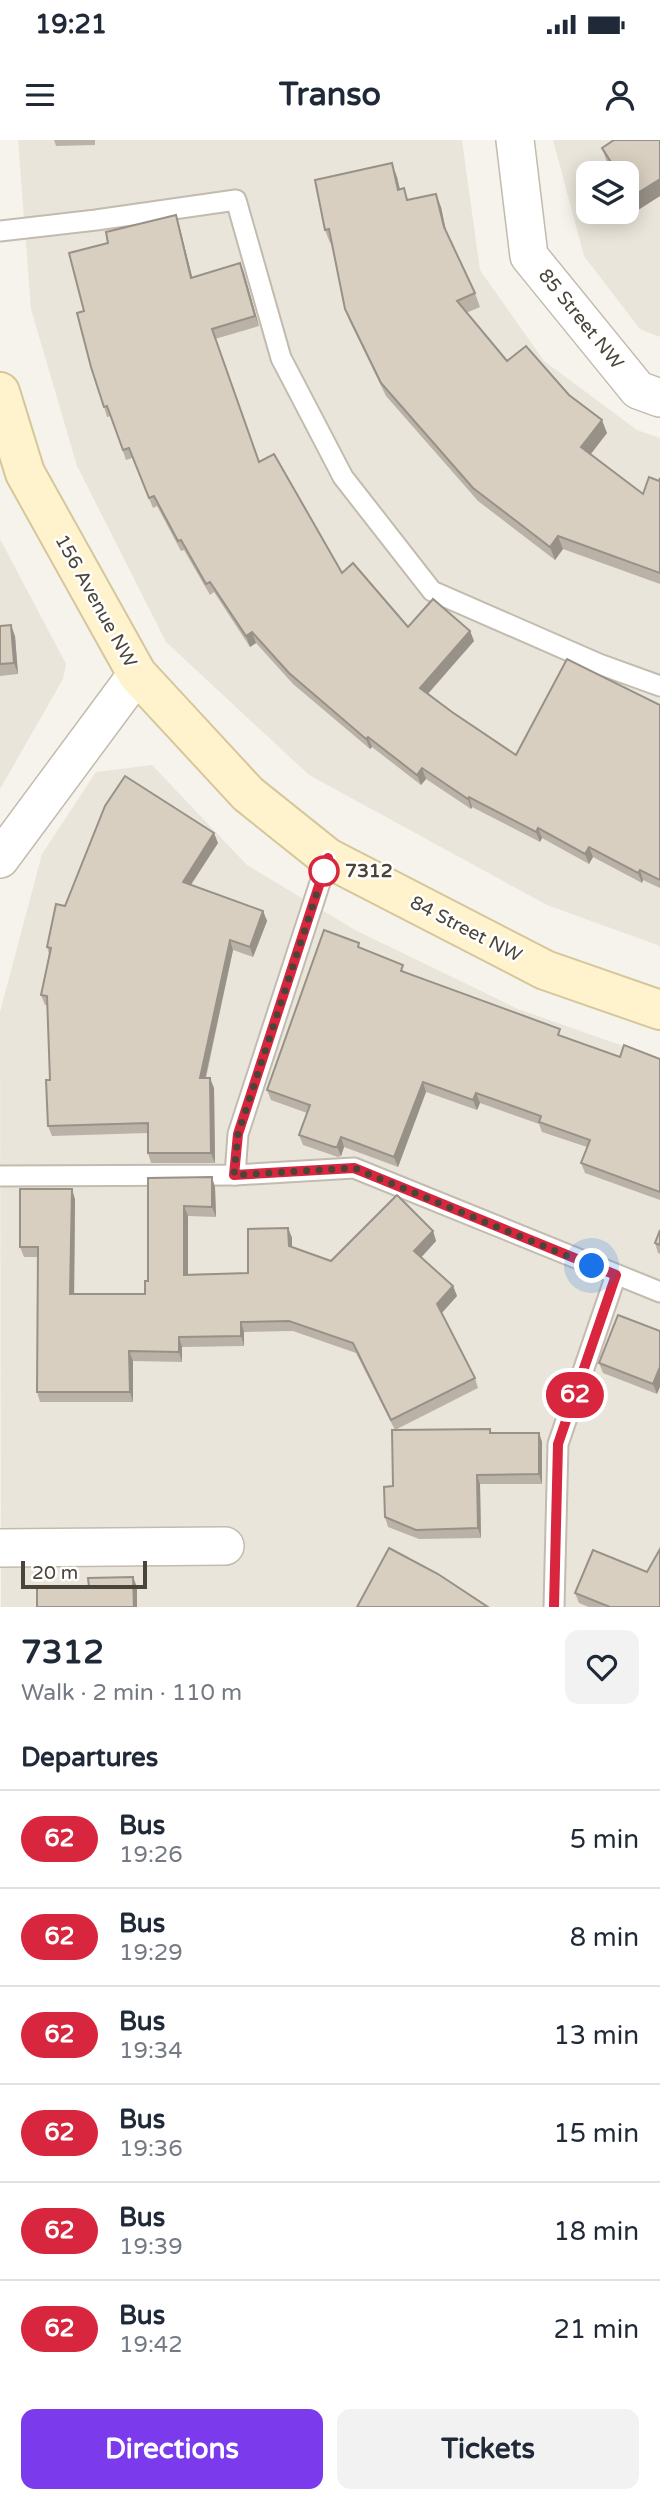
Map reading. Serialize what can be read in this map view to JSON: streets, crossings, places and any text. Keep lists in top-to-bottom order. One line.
{"streets":{"street":["85 Street NW","156 Avenue NW","84 Street NW"]},"crossings":[["156 Avenue NW","84 Street NW"]],"places":["7312"],"lines":["bus line 62"],"scale_bar":"20 m","page":{"status":"19:21","header":"Transo","on_map":"62","scale":"20 m","heading":[["7312","Walk · 2 min · 110 m"],"Departures"],"list":[{"mark":"62","name":"Bus","note":"19:26","value":"5 min"},{"mark":"62","name":"Bus","note":"19:29","value":"8 min"},{"mark":"62","name":"Bus","note":"19:34","value":"13 min"},{"mark":"62","name":"Bus","note":"19:36","value":"15 min"},{"mark":"62","name":"Bus","note":"19:39","value":"18 min"},{"mark":"62","name":"Bus","note":"19:42","value":"21 min"}],"buttons":["Directions","Tickets"]}}
